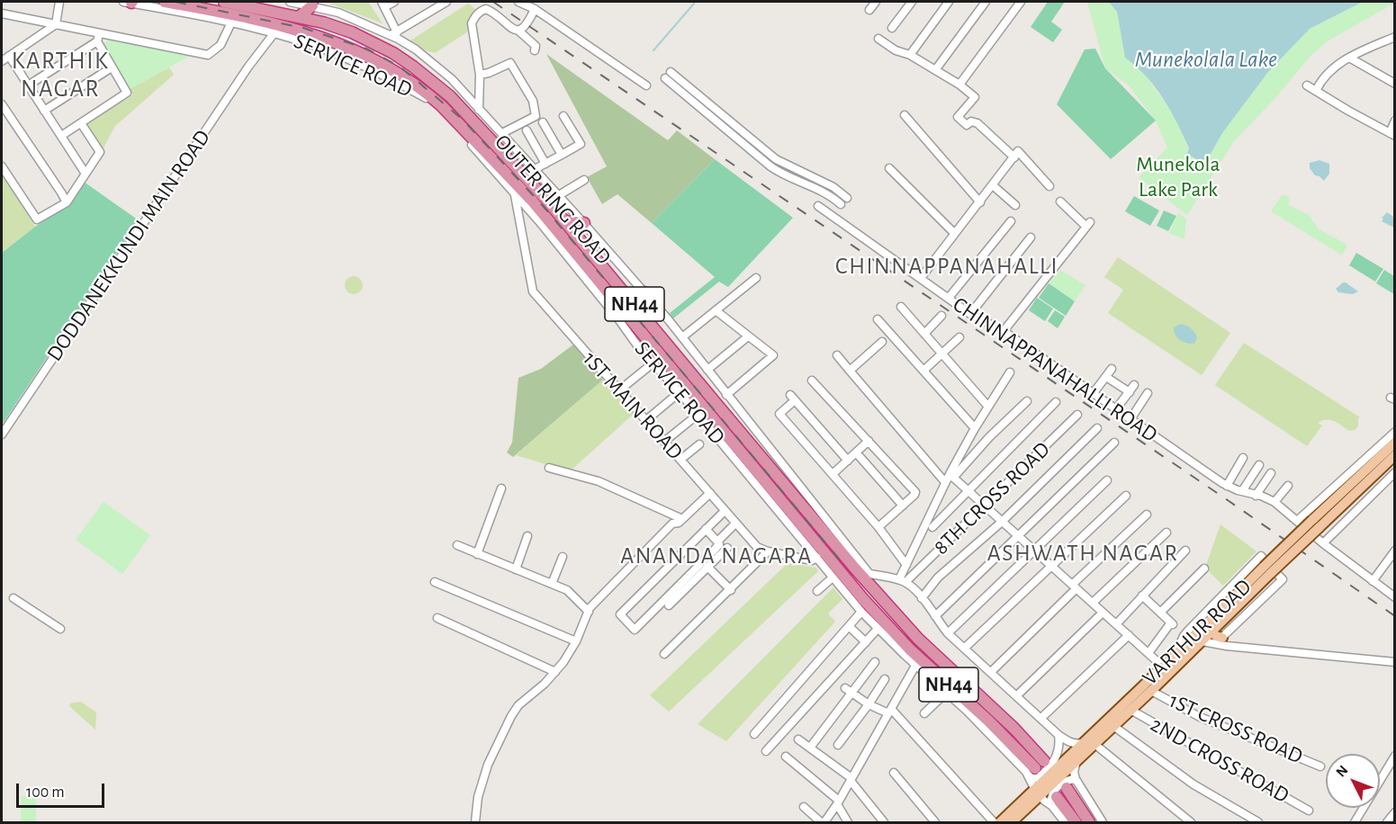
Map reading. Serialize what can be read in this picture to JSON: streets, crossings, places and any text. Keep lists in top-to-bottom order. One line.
{"streets":{"highway":["OUTER RING ROAD","NH44"],"main road":["VARTHUR ROAD"],"street":["SERVICE ROAD","DODDANEKKUNDI MAIN ROAD","CHINNAPPANAHALLI ROAD","1ST MAIN ROAD","8TH CROSS ROAD","1ST CROSS ROAD","2ND CROSS ROAD"]},"crossings":[["SERVICE ROAD","OUTER RING ROAD"],["SERVICE ROAD","DODDANEKKUNDI MAIN ROAD"],["SERVICE ROAD","NH44"],["SERVICE ROAD","1ST MAIN ROAD"],["SERVICE ROAD","VARTHUR ROAD"],["OUTER RING ROAD","DODDANEKKUNDI MAIN ROAD"],["OUTER RING ROAD","NH44"],["OUTER RING ROAD","1ST MAIN ROAD"],["NH44","1ST MAIN ROAD"],["VARTHUR ROAD","1ST CROSS ROAD"],["VARTHUR ROAD","2ND CROSS ROAD"]],"districts":["KARTHIK NAGAR","CHINNAPPANAHALLI","ASHWATH NAGAR","ANANDA NAGARA"],"water":["Munekolala Lake"],"parks":["Munekola Lake Park"],"scale_bar":"100 m","north":"top left"}
